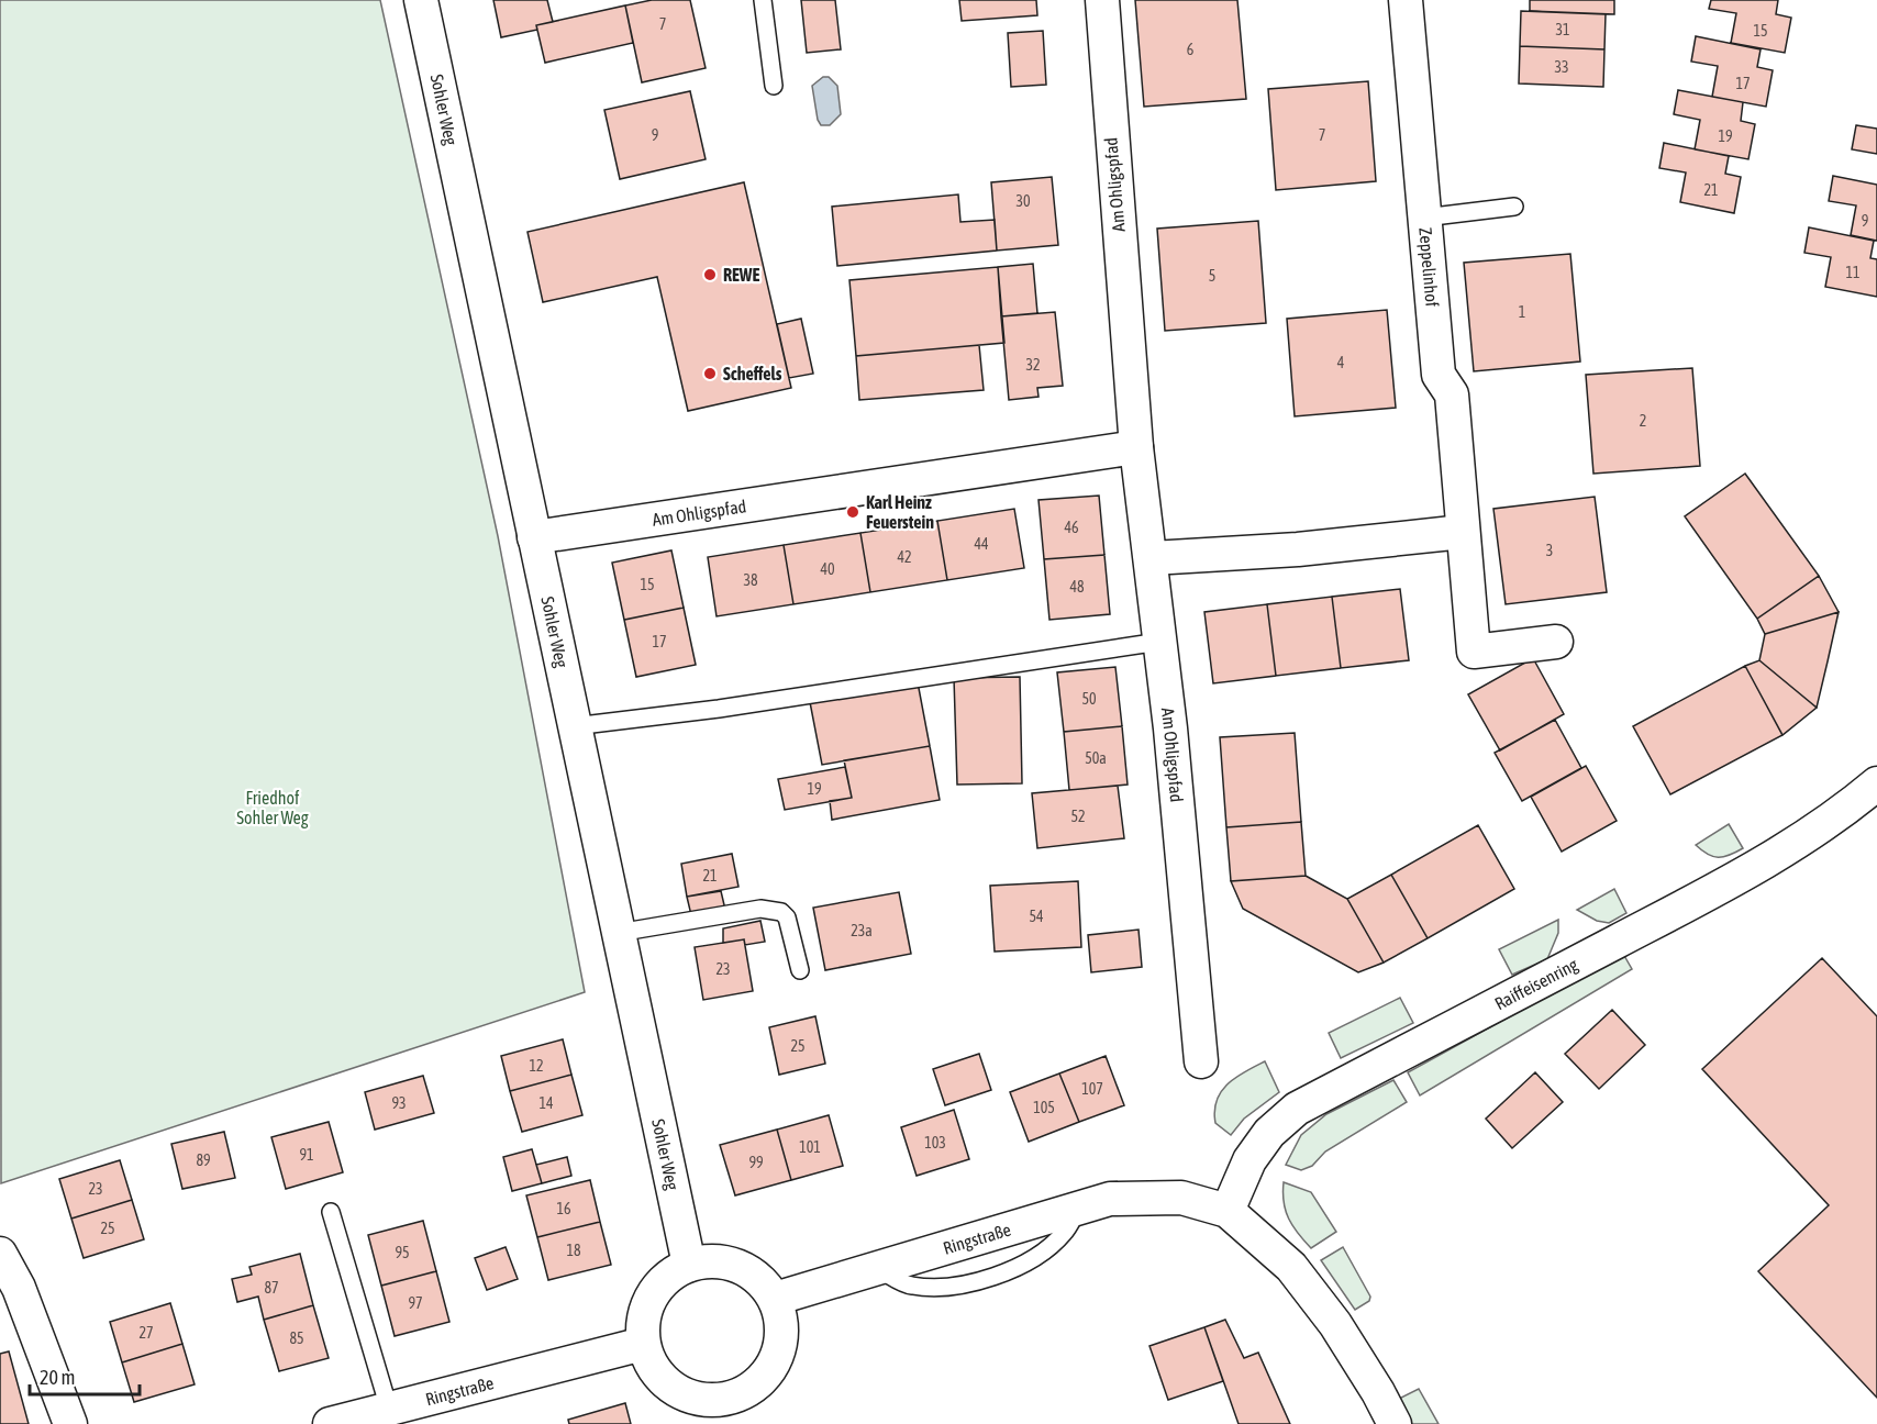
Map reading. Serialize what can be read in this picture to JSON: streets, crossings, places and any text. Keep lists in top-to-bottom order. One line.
{"streets":{"street":["Sohler Weg","Am Ohligspfad","Zeppelinhof","Raiffeisenring","Ringstraße"]},"crossings":[["Sohler Weg","Am Ohligspfad"],["Sohler Weg","Ringstraße"],["Raiffeisenring","Ringstraße"]],"parks":["Friedhof Sohler Weg"],"places":["REWE","Scheffels","Karl Heinz Feuerstein"],"house_numbers":["7","31","15","6","33","17","9","7","19","21","30","9","11","5","1","4","32","2","46","44","3","42","40","38","15","48","17","50","50a","19","52","21","54","23a","23","25","12","107","93","14","105","103","101","91","89","99","23","16","25","18","95","87","97","27","85"],"scale_bar":"20 m"}
